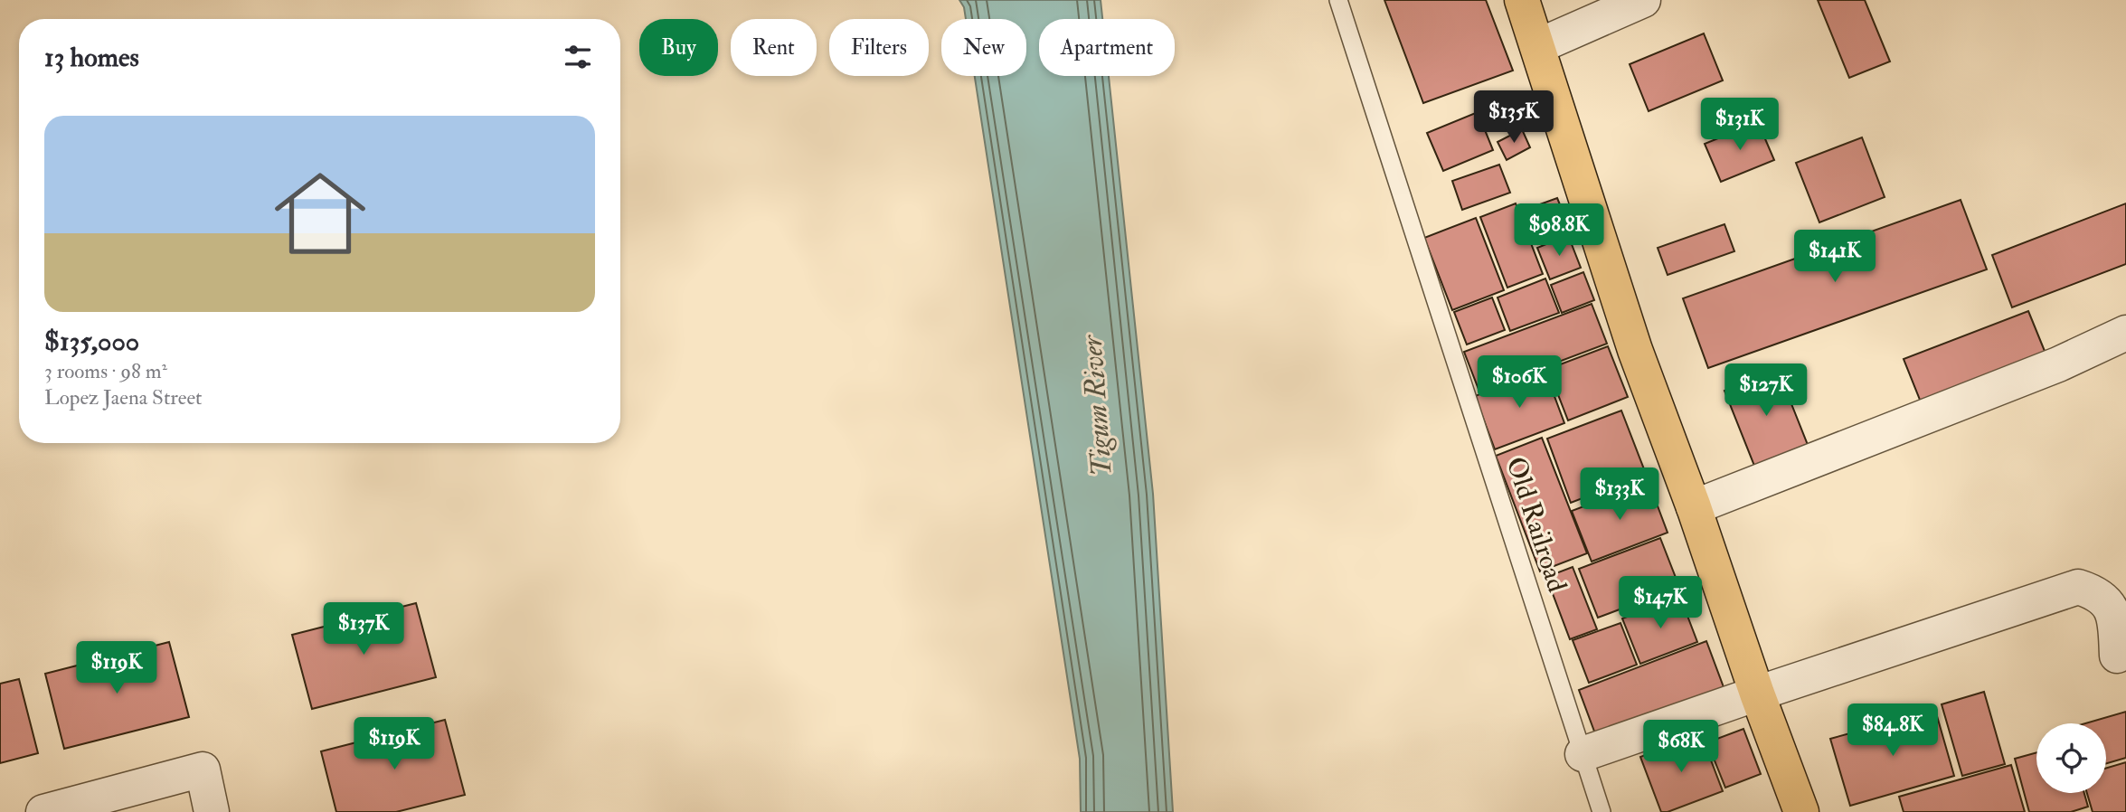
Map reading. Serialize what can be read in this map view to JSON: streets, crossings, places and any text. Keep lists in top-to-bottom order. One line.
{"streets":{"lane":["Old Railroad"]},"water":["Tigum River"],"page":{"chip":["Buy","Rent","Filters","New","Apartment"],"heading":"13 homes","price":["$135K","$131K","$98.8K","$141K","$106K","$127K","$133K","$147K","$137K","$119K","$84.8K","$119K","$68K"],"list":[{"name":"$135,000","note":"3 rooms · 98 m² · Lopez Jaena Street"}]}}
